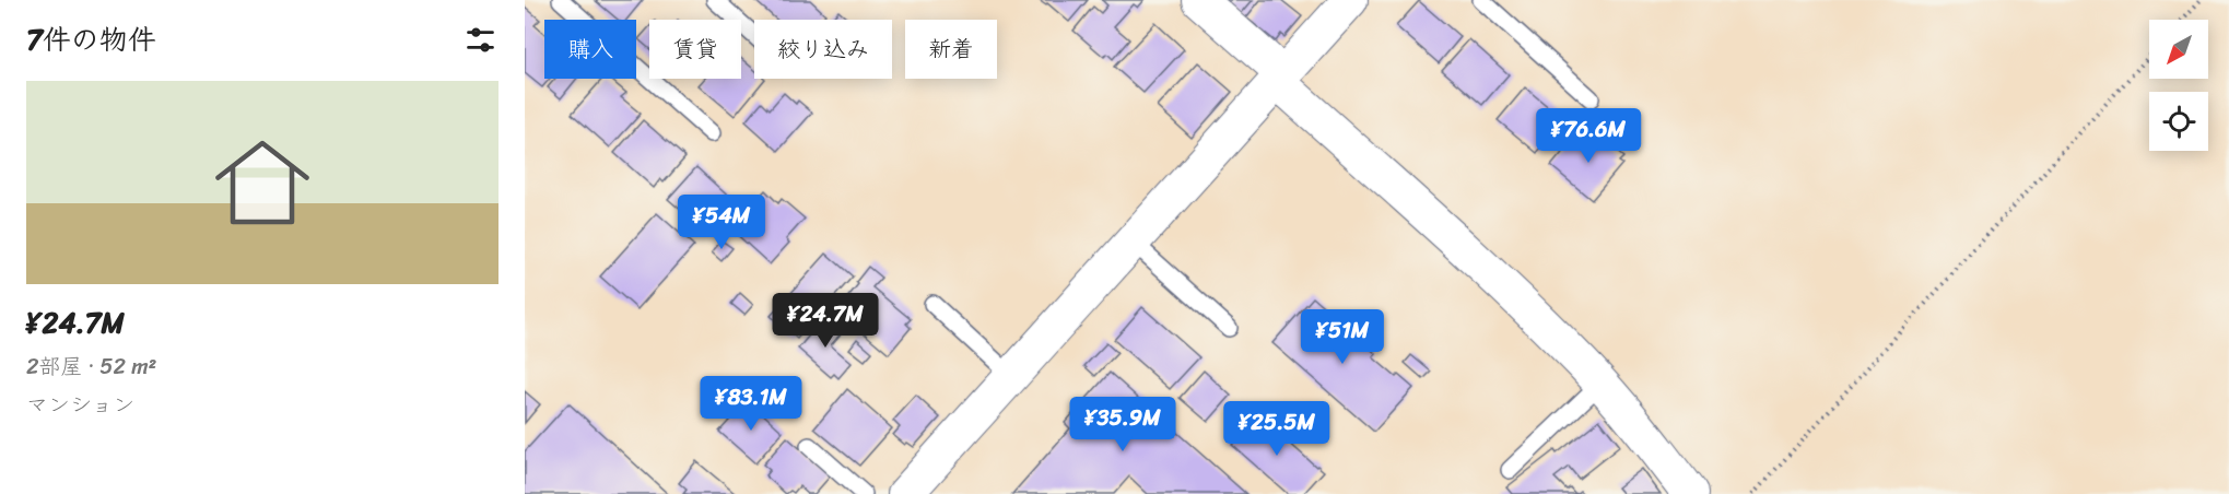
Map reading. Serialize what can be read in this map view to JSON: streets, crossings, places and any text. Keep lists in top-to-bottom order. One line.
{"north":"bottom left","page":{"heading":"7件の物件","chip":["購入","賃貸","絞り込み","新着"],"list":[{"name":"¥24.7M","note":"2部屋 · 52 m² · マンション"}],"price":["¥76.6M","¥54M","¥24.7M","¥51M","¥83.1M","¥35.9M","¥25.5M"]}}
